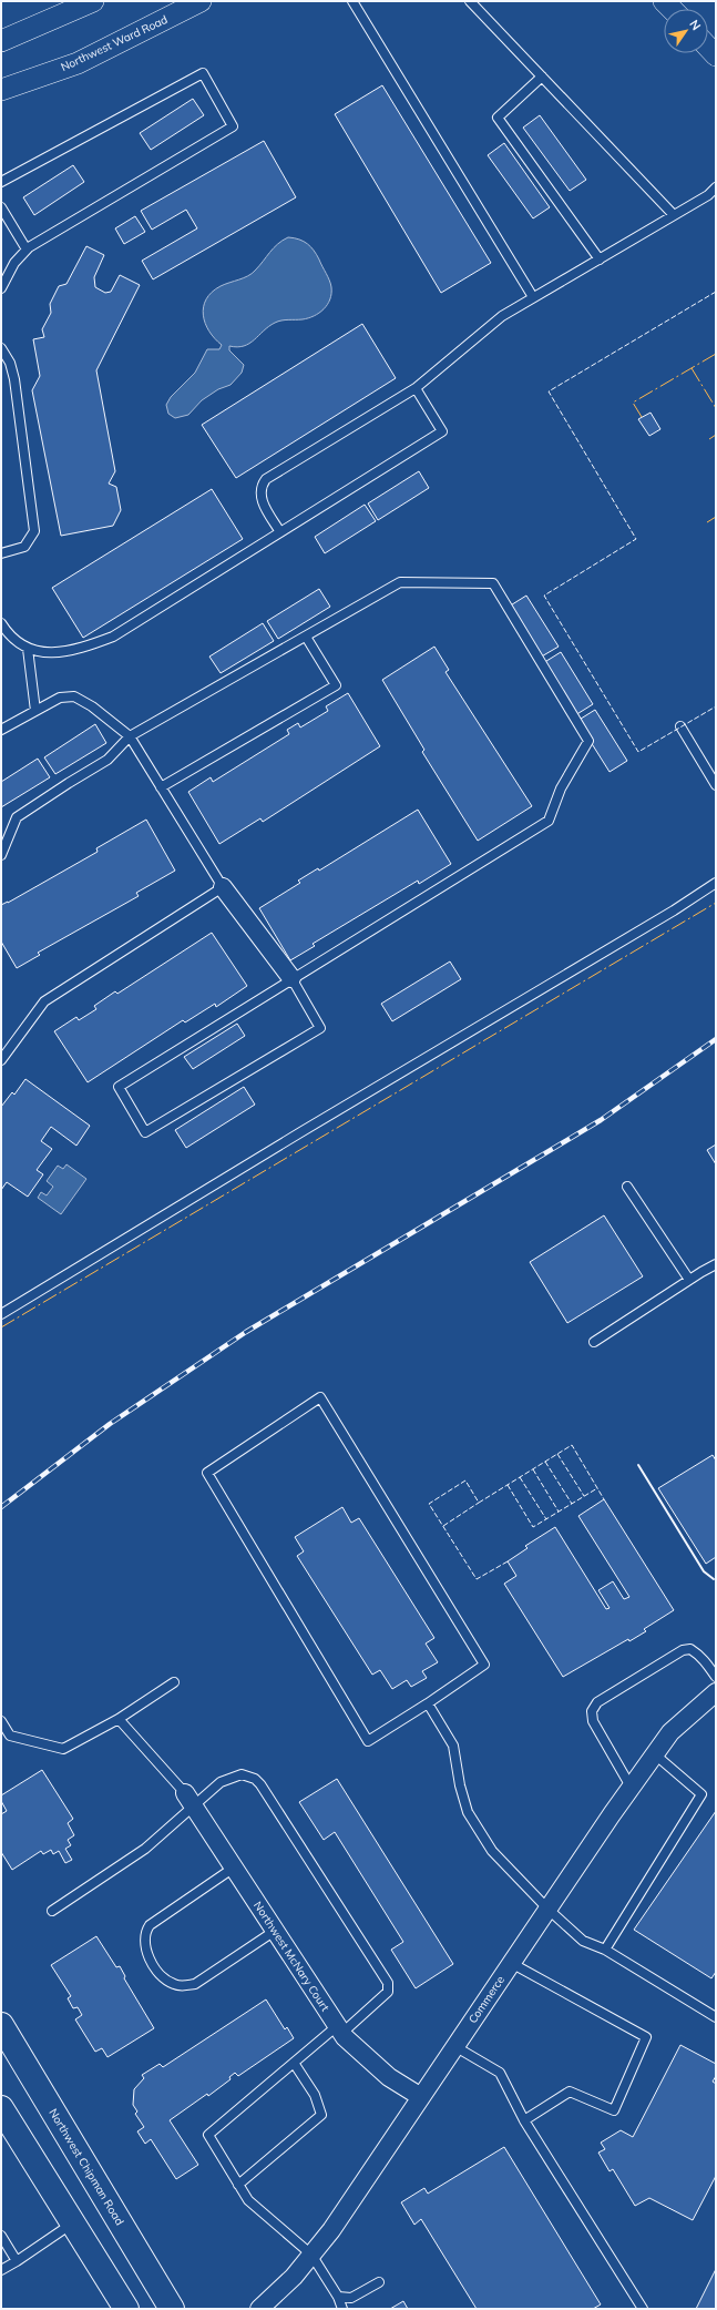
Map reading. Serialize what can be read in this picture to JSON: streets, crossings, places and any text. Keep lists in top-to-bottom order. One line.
{"streets":{"main road":["Northwest Chipman Road"],"street":["Northwest Ward Road","Northwest McNary Court","Commerce"]},"crossings":[["Northwest McNary Court","Commerce"]],"north":"top right"}
